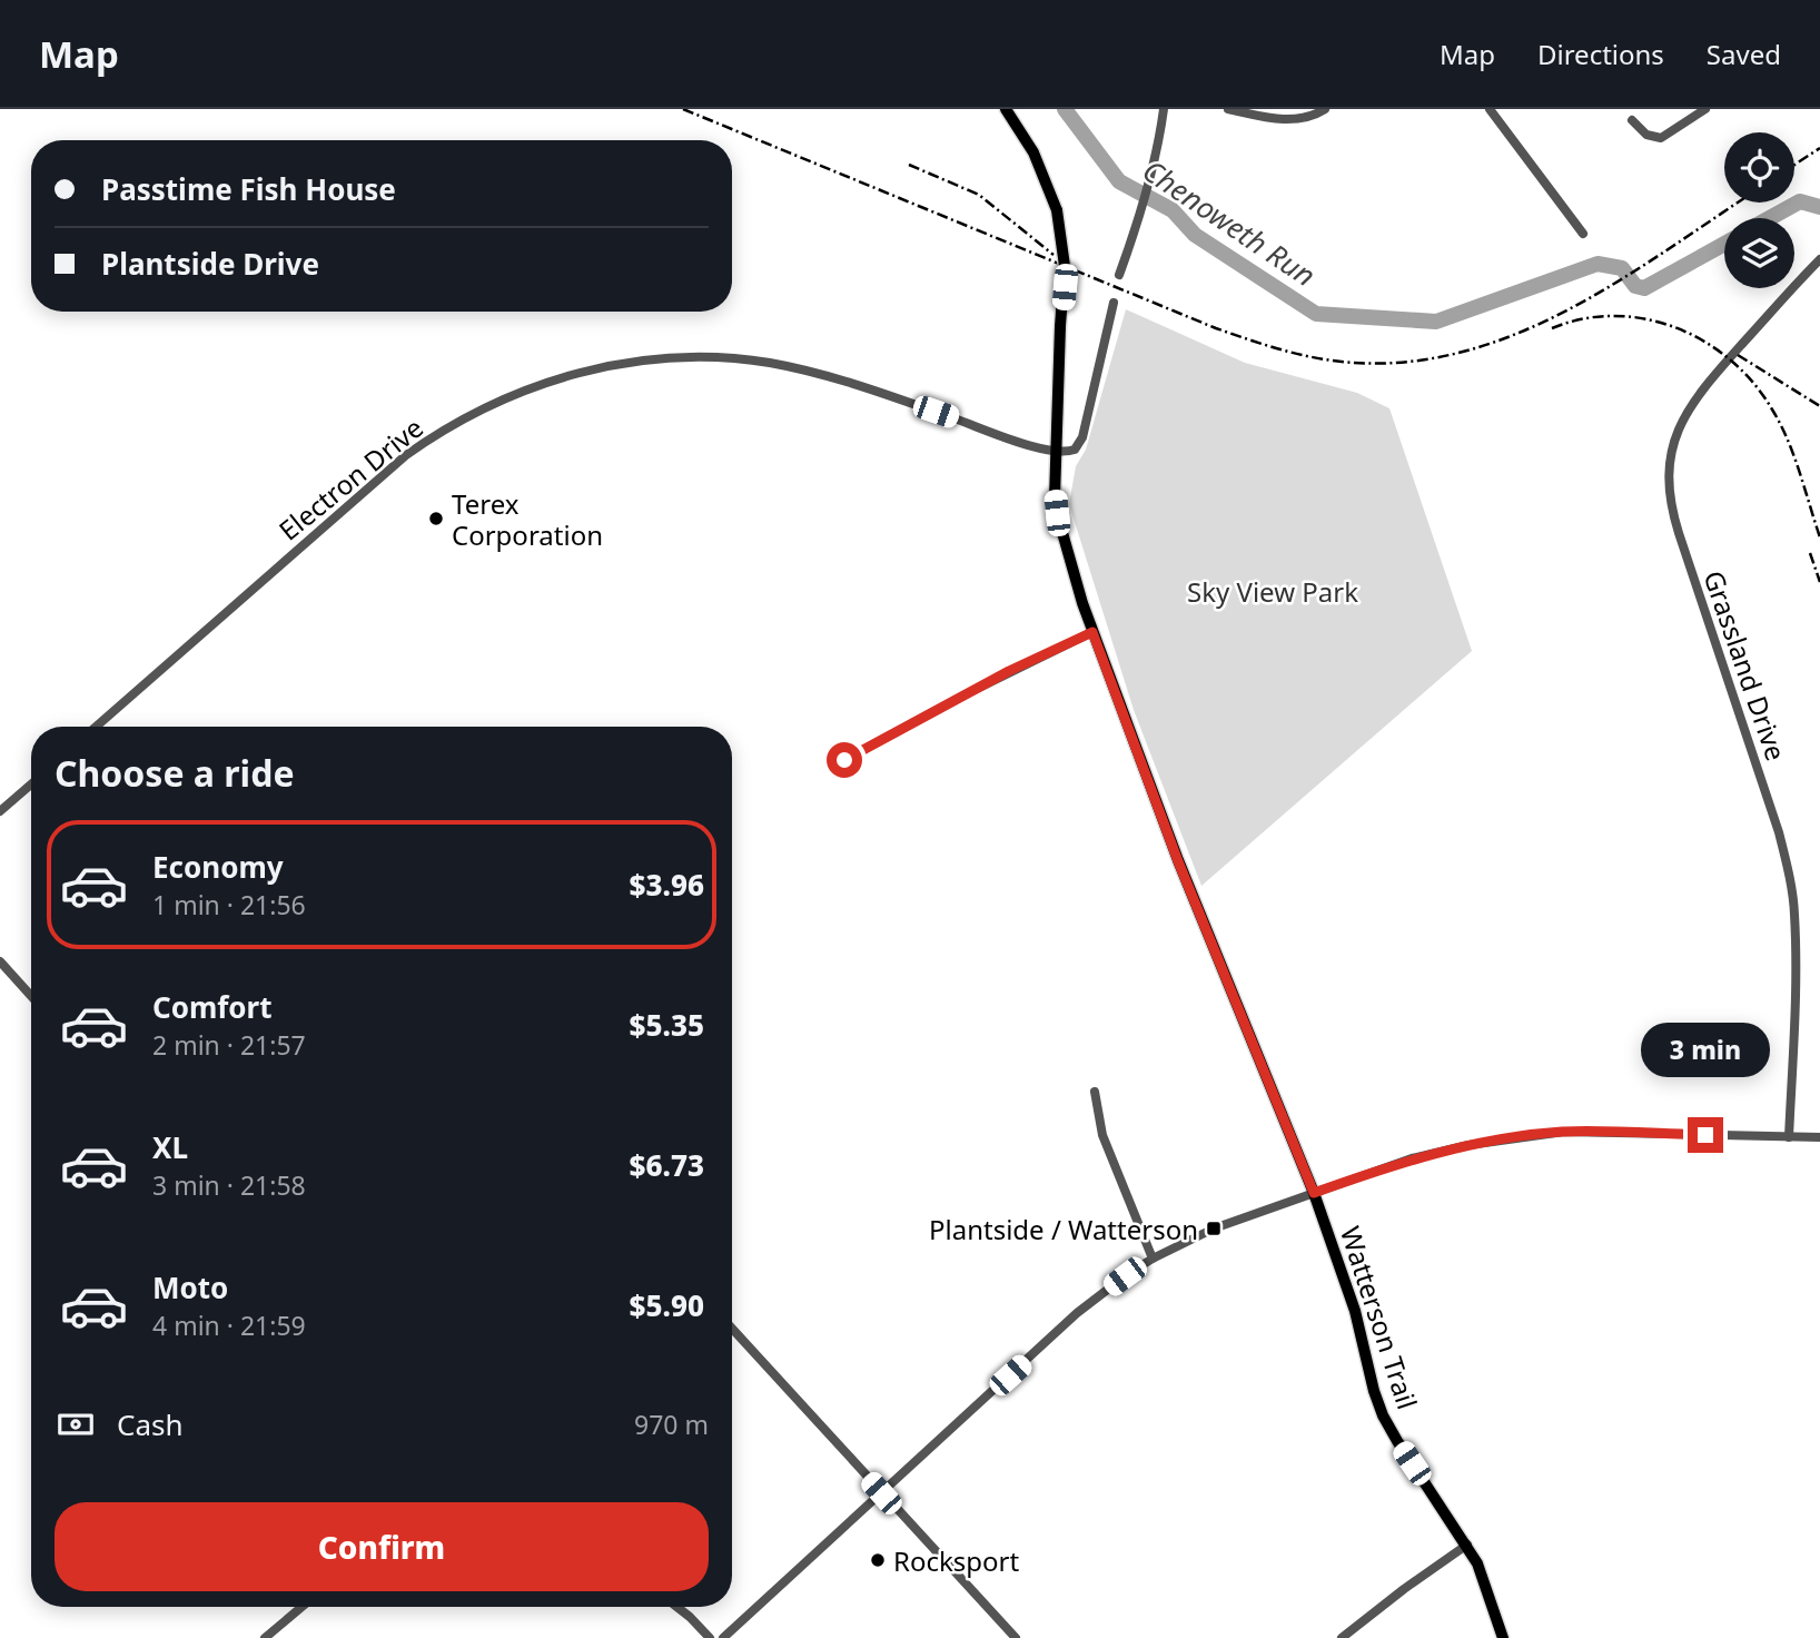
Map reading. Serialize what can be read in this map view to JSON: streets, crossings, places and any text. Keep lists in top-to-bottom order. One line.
{"streets":{"main road":["Watterson Trail"],"street":["Electron Drive","Grassland Drive"]},"crossings":[["Electron Drive","Watterson Trail"]],"water":["Chenoweth Run"],"parks":["Sky View Park"],"places":{"other":["Terex Corporation","Rocksport"],"transit":["Plantside / Watterson"]},"page":{"header":"Map","nav":["Map","Directions","Saved"],"banner":["Passtime Fish House","Plantside Drive"],"heading":"Choose a ride","list":[{"name":"Economy","note":"1 min · 21:56","value":"$3.96"},{"name":"Comfort","note":"2 min · 21:57","value":"$5.35"},{"name":"XL","note":"3 min · 21:58","value":"$6.73"},{"name":"Moto","note":"4 min · 21:59","value":"$5.90"}],"bubble":"3 min","pay":["Cash","970 m"],"buttons":"Confirm"}}
